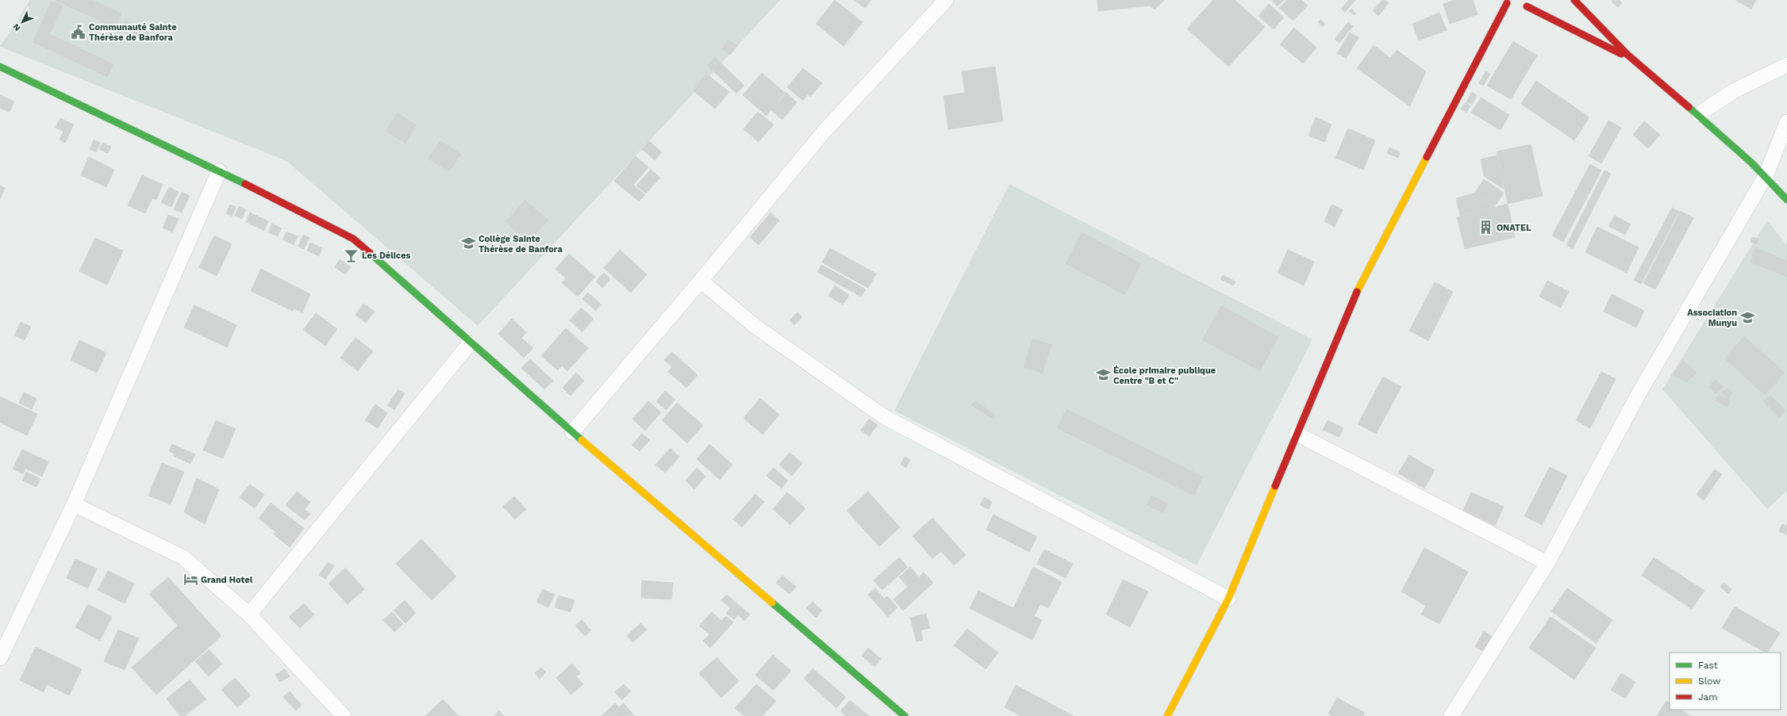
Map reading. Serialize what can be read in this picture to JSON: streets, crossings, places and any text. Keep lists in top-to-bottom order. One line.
{"places":{"public building":["Communauté Sainte Thérèse de Banfora"],"building":["ONATEL"],"school or university":["Collège Sainte Thérèse de Banfora","Association Munyu","École primaire publique Centre \"B et C\""],"bar":["Les Délices"],"hotel":["Grand Hotel"]},"legend":["Fast","Slow","Jam"],"north":"bottom left"}
